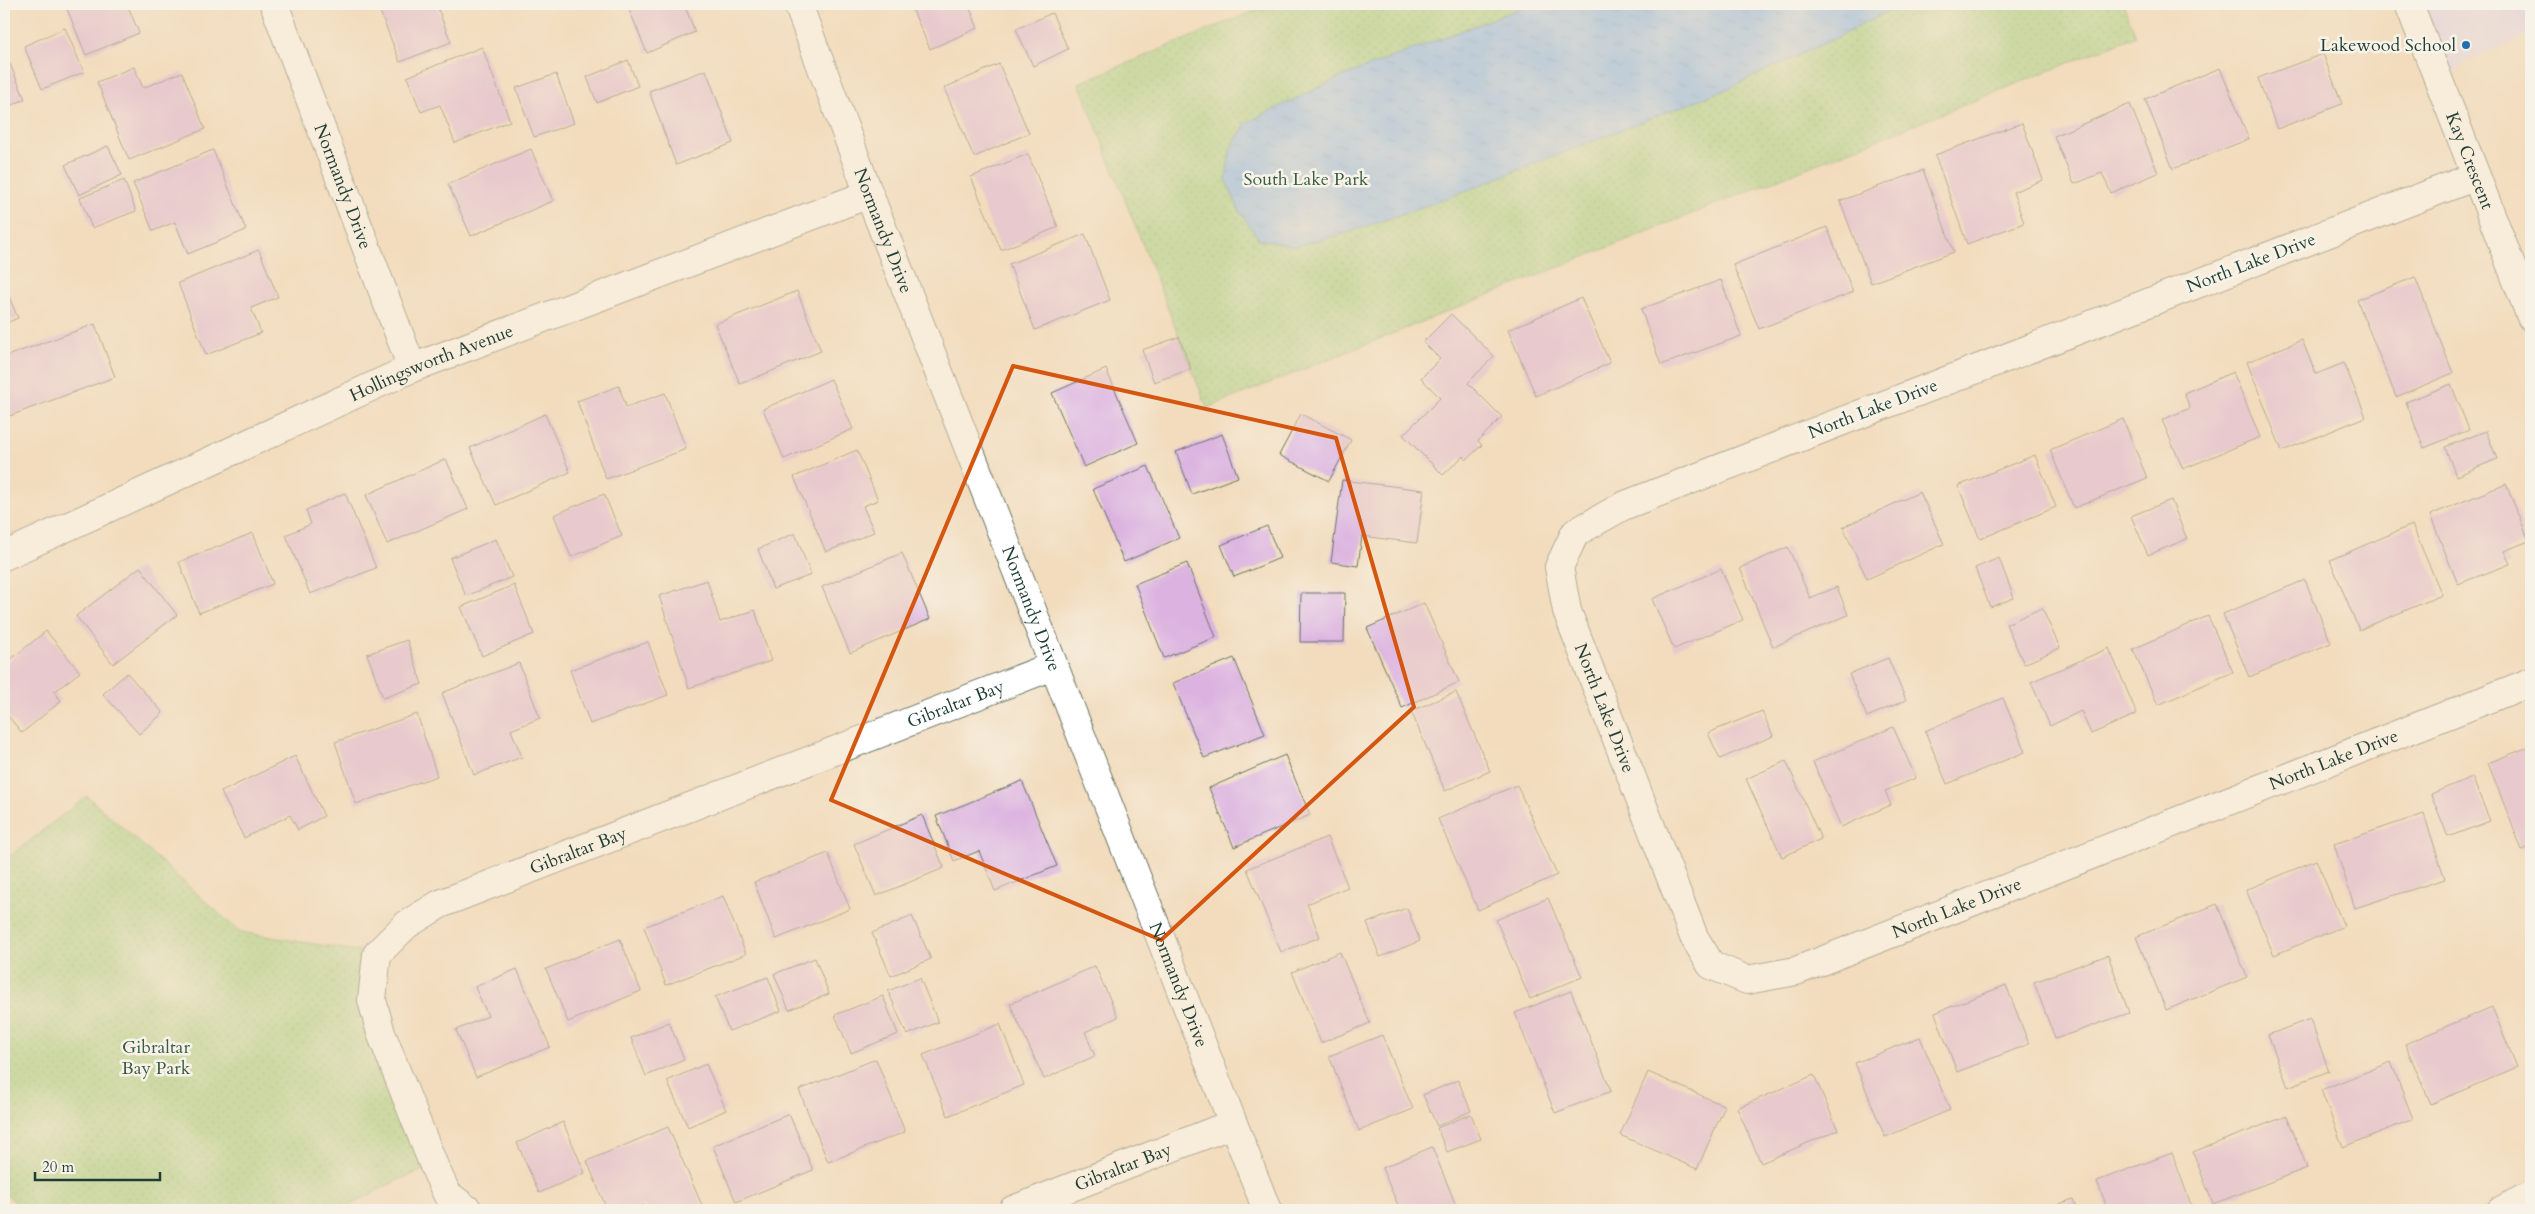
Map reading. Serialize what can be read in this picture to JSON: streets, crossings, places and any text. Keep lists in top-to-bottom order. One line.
{"streets":{"street":["Kay Crescent","Normandy Drive","North Lake Drive","Hollingsworth Avenue","Gibraltar Bay"]},"crossings":[["Kay Crescent","North Lake Drive"],["Normandy Drive","Hollingsworth Avenue"],["Normandy Drive","Gibraltar Bay"]],"parks":["South Lake Park","Gibraltar Bay Park"],"places":["Lakewood School"],"scale_bar":"20 m"}
